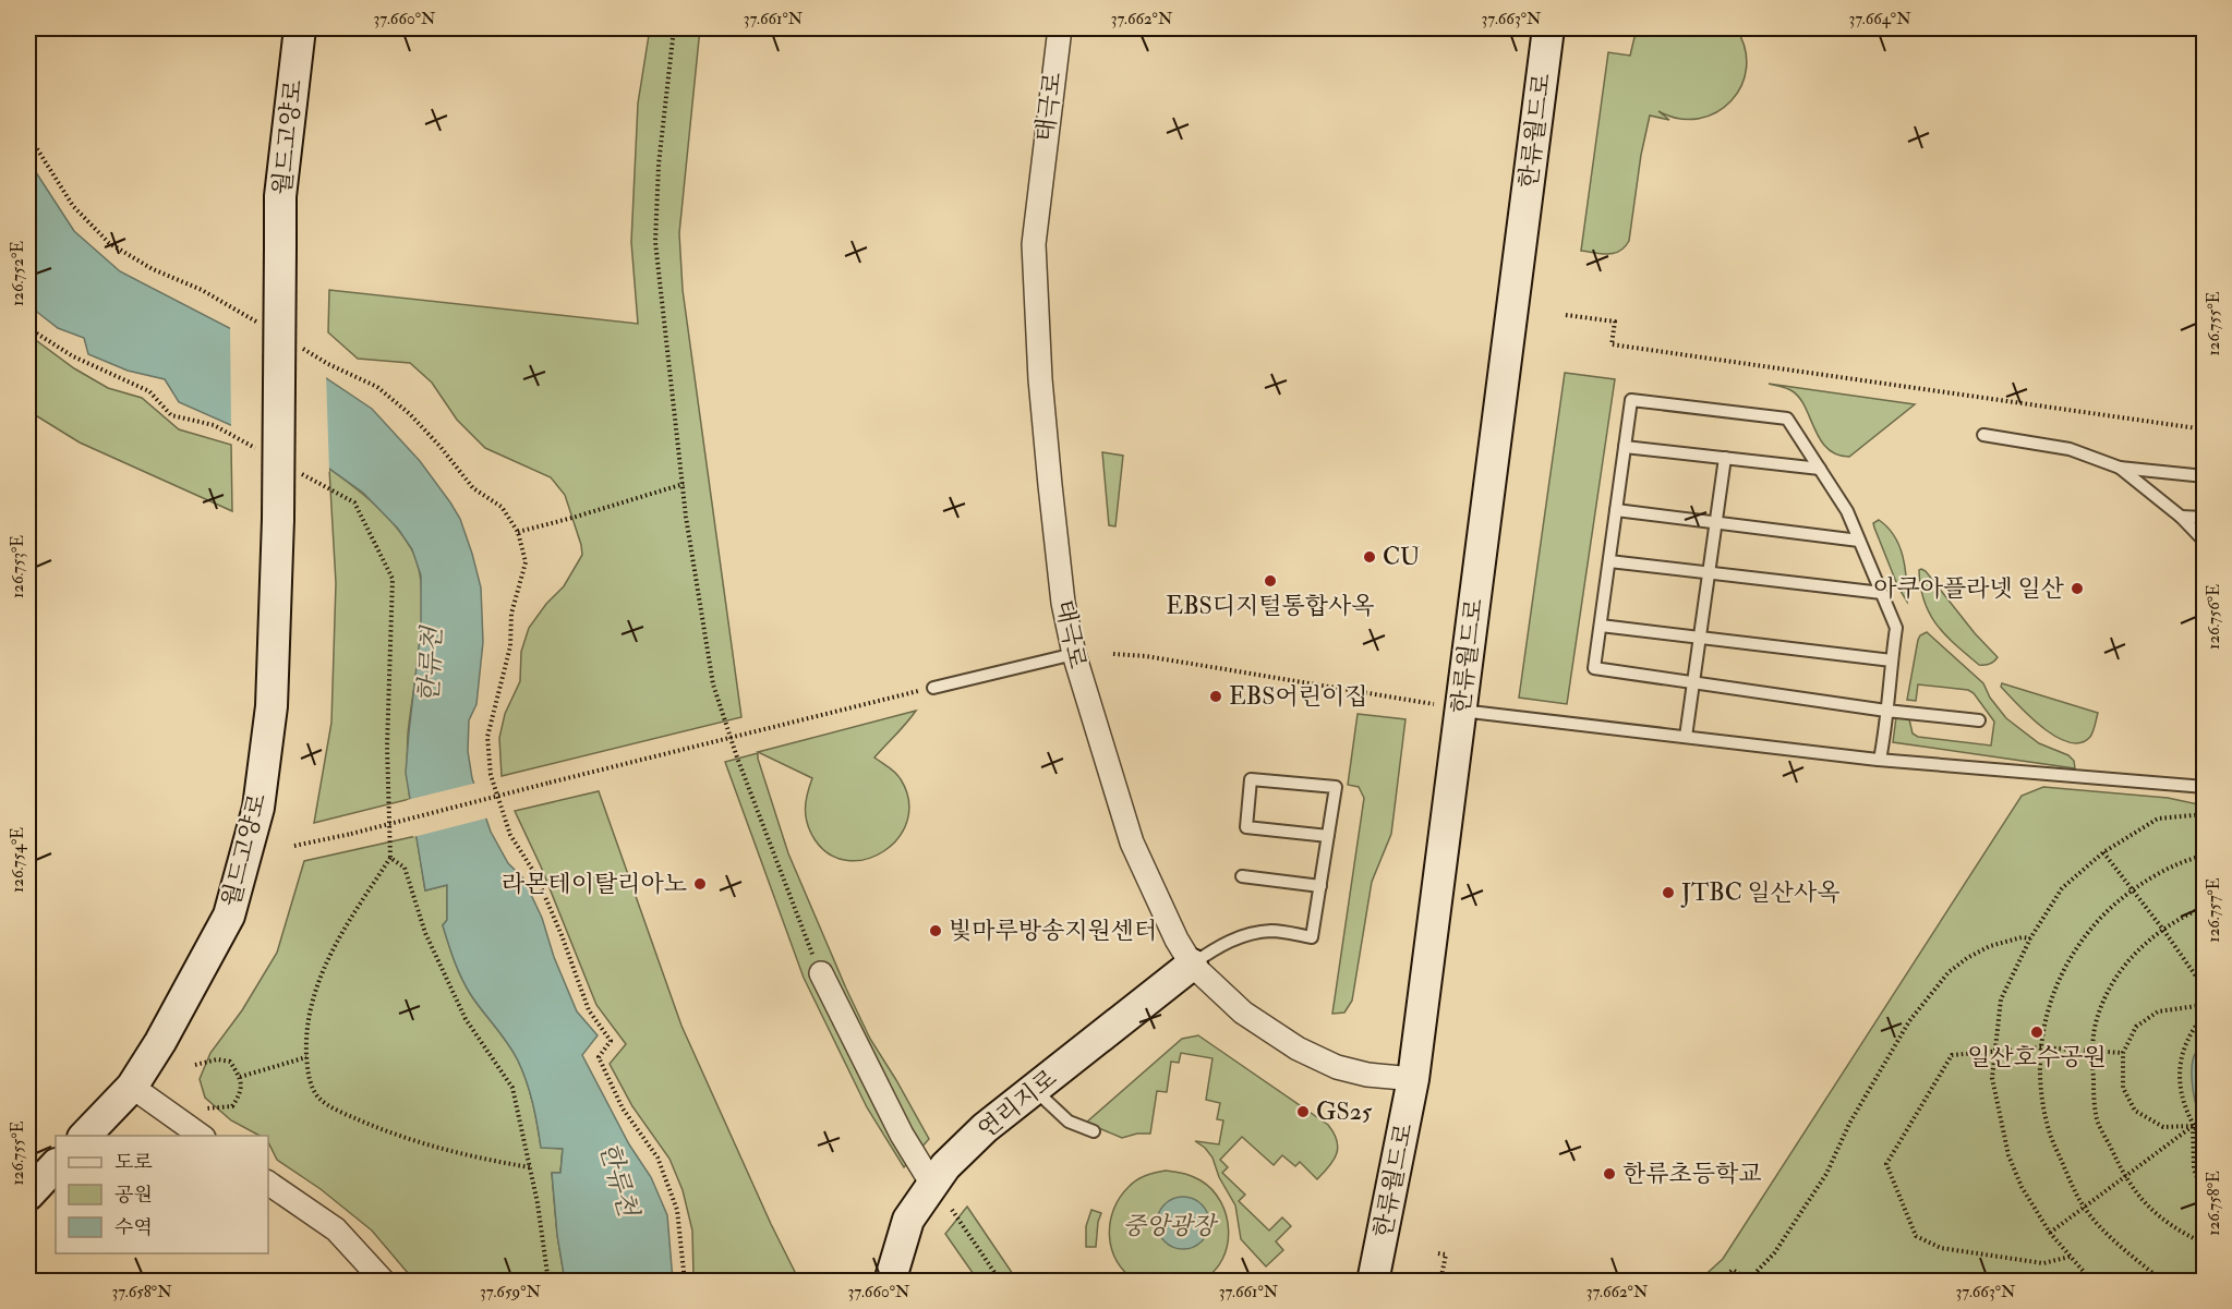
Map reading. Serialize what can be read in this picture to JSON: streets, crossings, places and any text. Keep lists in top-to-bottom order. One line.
{"streets":{"main road":["한류월드로","월드고양로","연리지로"],"street":["태극로"]},"crossings":[["태극로","한류월드로"],["태극로","연리지로"]],"water":["한류천"],"parks":["중앙광장"],"places":["CU","EBS디지털통합사옥","아쿠아플라넷 일산","EBS어린이집","라몬테이탈리아노","JTBC 일산사옥","빛마루방송지원센터","일산호수공원","GS25","한류초등학교"],"legend":["도로","공원","수역"],"coordinates":["37.660°N","37.661°N","37.662°N","37.663°N","37.664°N","126.752°E","126.755°E","126.753°E","126.756°E","126.754°E","126.757°E","126.758°E","37.658°N","37.659°N"]}
